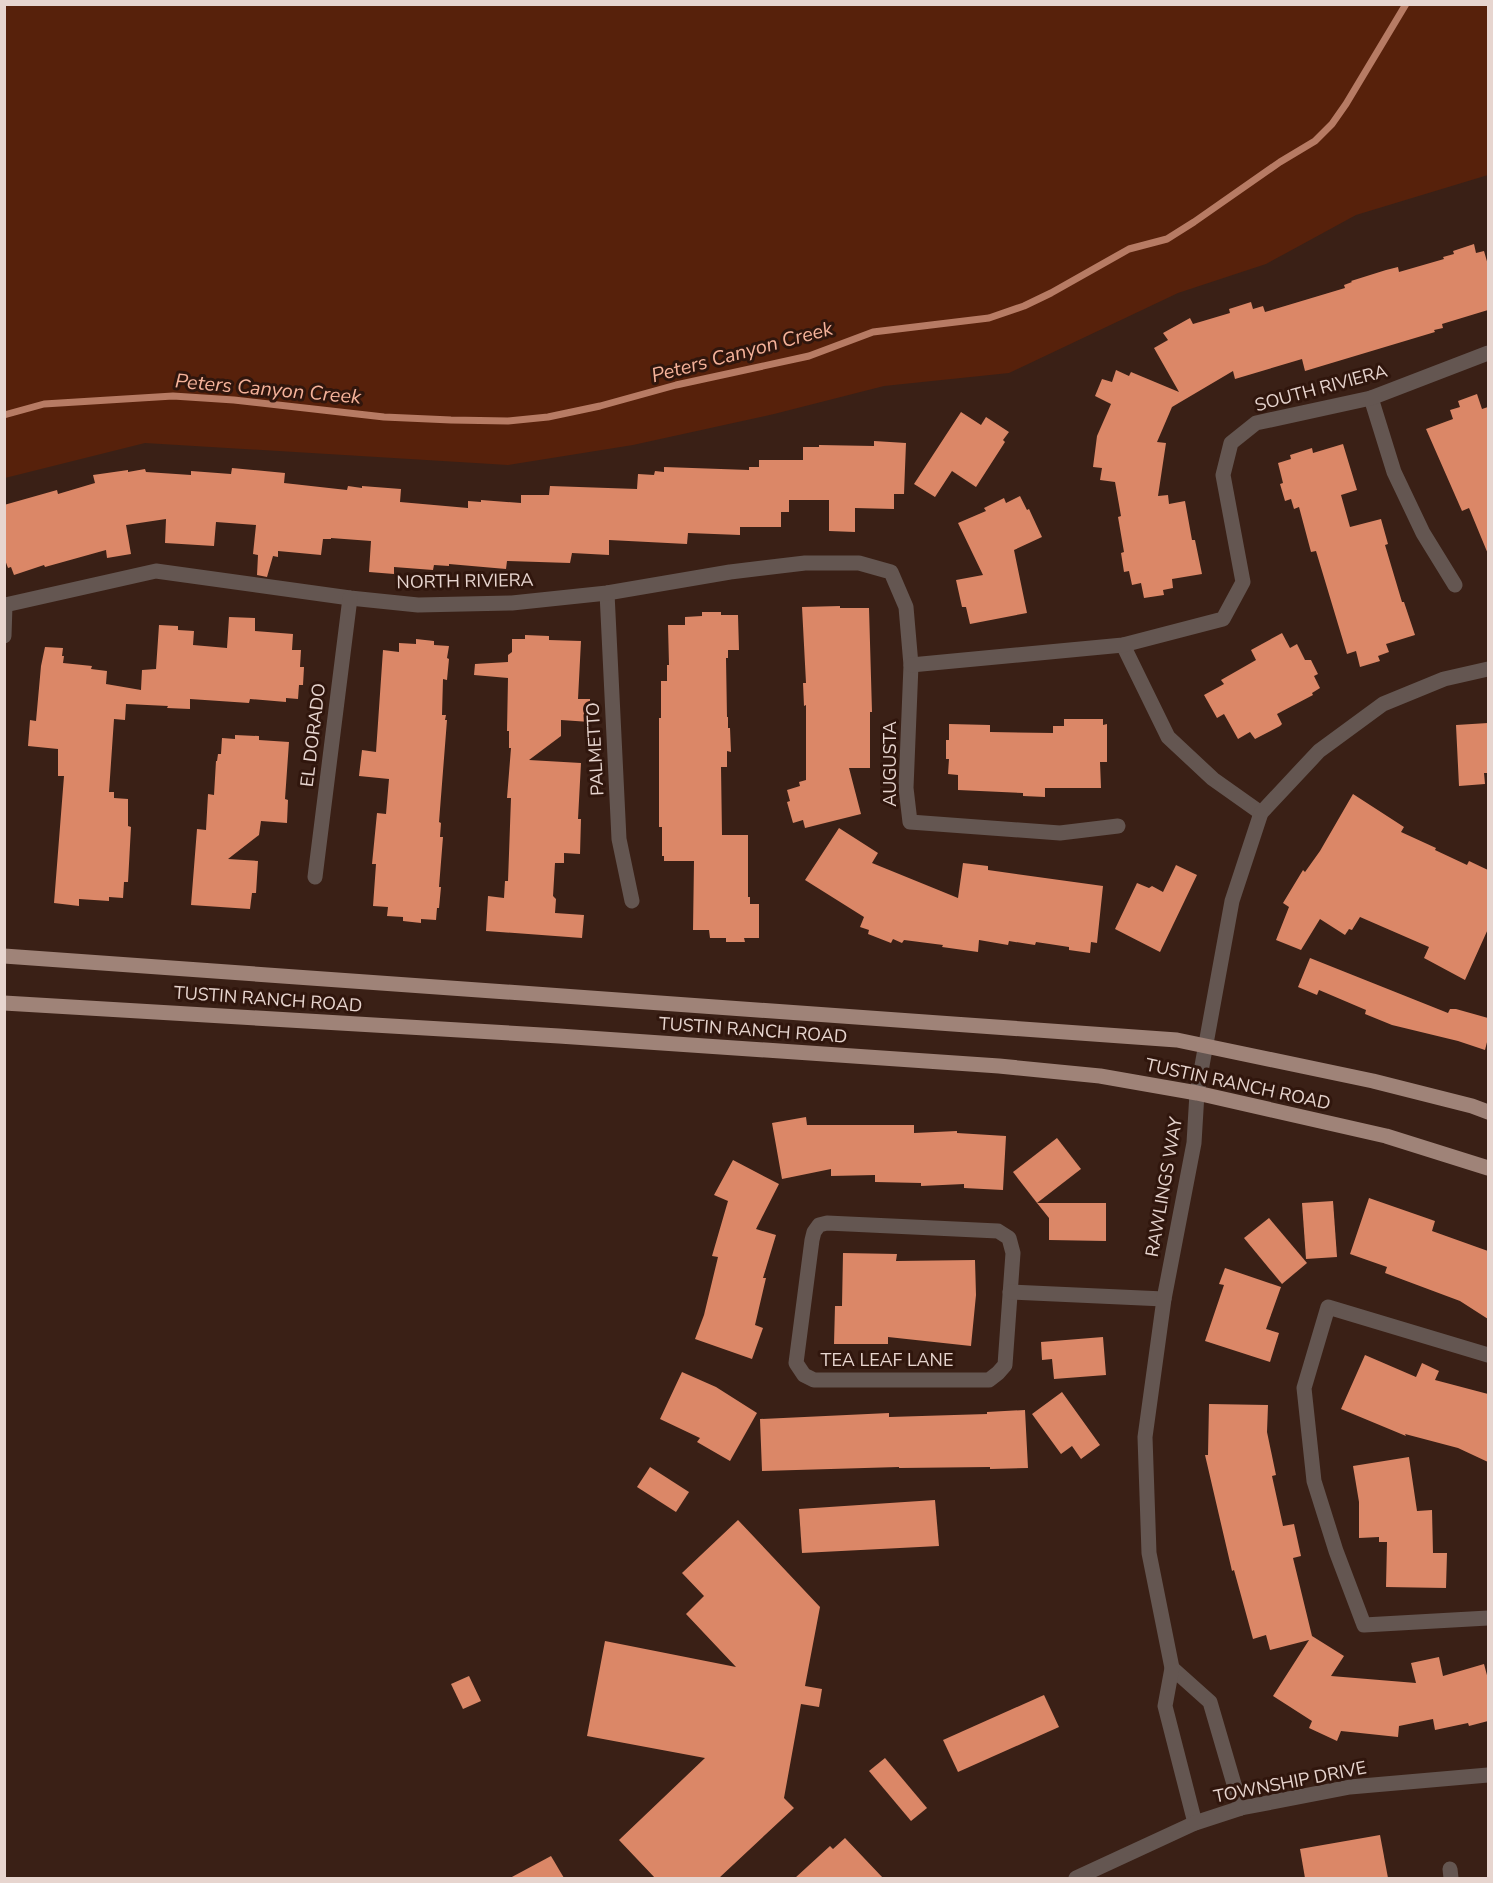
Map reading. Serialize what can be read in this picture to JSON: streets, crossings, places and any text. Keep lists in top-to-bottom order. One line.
{"streets":{"main road":["TUSTIN RANCH ROAD"],"street":["SOUTH RIVIERA","NORTH RIVIERA","EL DORADO","PALMETTO","AUGUSTA","RAWLINGS WAY","TEA LEAF LANE","TOWNSHIP DRIVE"]},"crossings":[["SOUTH RIVIERA","AUGUSTA"],["NORTH RIVIERA","EL DORADO"],["NORTH RIVIERA","PALMETTO"],["NORTH RIVIERA","AUGUSTA"],["TUSTIN RANCH ROAD","RAWLINGS WAY"],["RAWLINGS WAY","TOWNSHIP DRIVE"]],"water":["Peters Canyon Creek"]}
